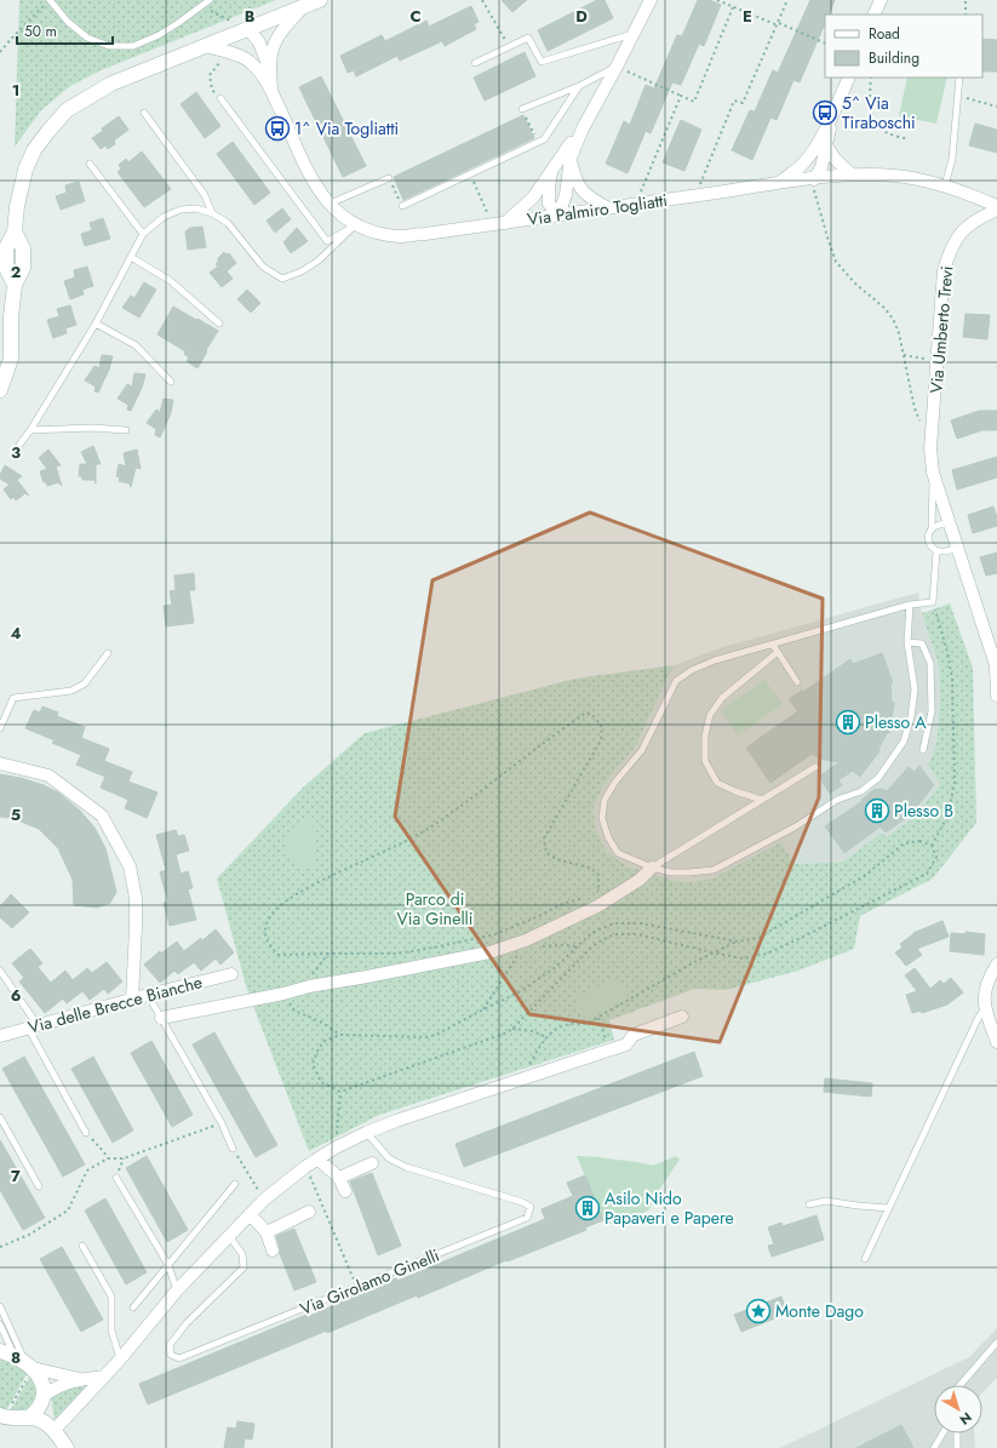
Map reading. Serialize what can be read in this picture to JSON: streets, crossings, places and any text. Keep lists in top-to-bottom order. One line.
{"streets":{"street":["Via Palmiro Togliatti","Via Umberto Trevi","Via delle Brecce Bianche"],"lane":["Via Girolamo Ginelli"]},"crossings":[["Via Palmiro Togliatti","Via Umberto Trevi"]],"parks":["Parco di Via Ginelli"],"places":{"bus stop":["5^ Via Tiraboschi","1^ Via Togliatti"],"building":["Plesso A","Plesso B","Asilo Nido Papaveri e Papere"],"place":["Monte Dago"]},"legend":["Road","Building"],"scale_bar":"50 m","north":"bottom right","grid":{"columns":["B","C","D","E"],"rows":["1","2","3","4","5","6","7","8"]}}
